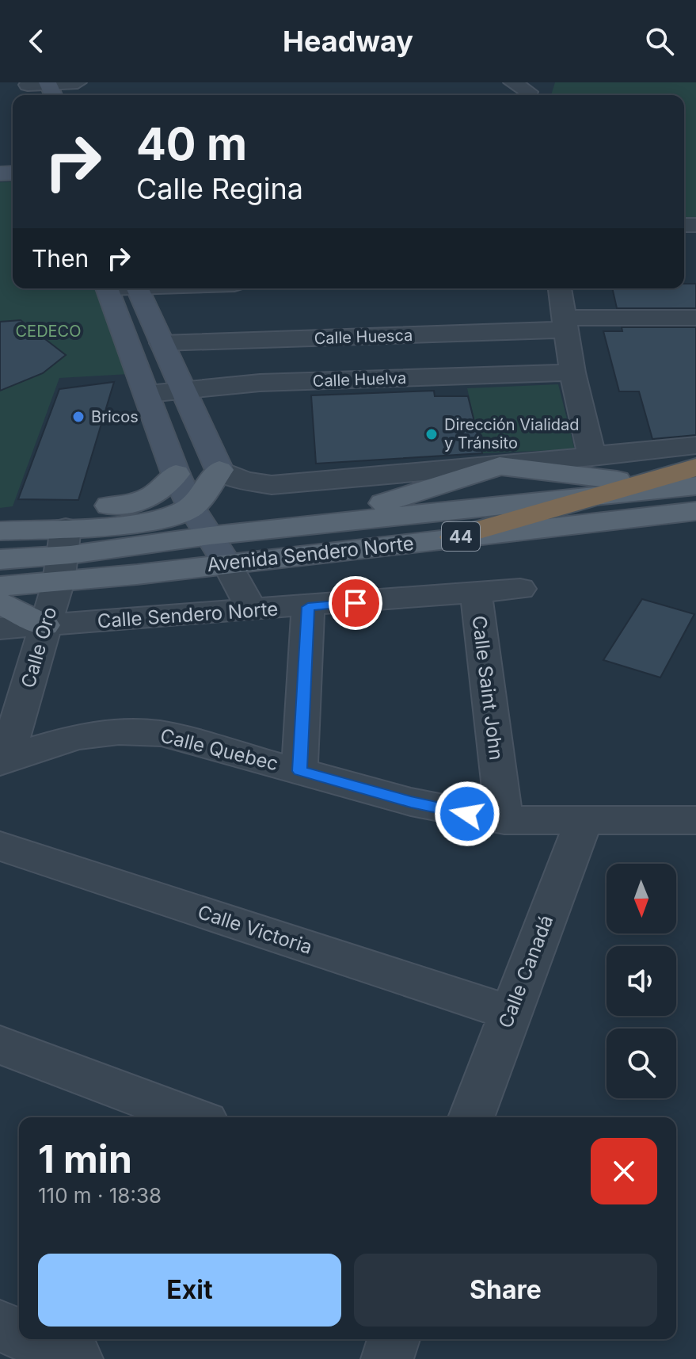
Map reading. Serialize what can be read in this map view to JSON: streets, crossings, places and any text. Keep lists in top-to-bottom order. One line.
{"streets":{"main road":["44","Avenida Sendero Norte"],"street":["Calle Huesca","Calle Huelva","Calle Sendero Norte","Calle Oro","Calle Saint John","Calle Quebec","Calle Victoria","Calle Canadá"]},"crossings":[["Avenida Sendero Norte","Calle Oro"],["Calle Sendero Norte","Calle Oro"],["Calle Sendero Norte","Calle Saint John"],["Calle Oro","Calle Quebec"],["Calle Saint John","Calle Quebec"],["Calle Quebec","Calle Canadá"],["Calle Victoria","Calle Canadá"]],"parks":["CEDECO"],"places":["Bricos","Dirección Vialidad y Tránsito"],"north":"bottom","page":{"header":"Headway","turn":["40 m","Calle Regina"],"then":"Then","heading":["1 min","110 m · 18:38"],"buttons":["Exit","Share"]}}
